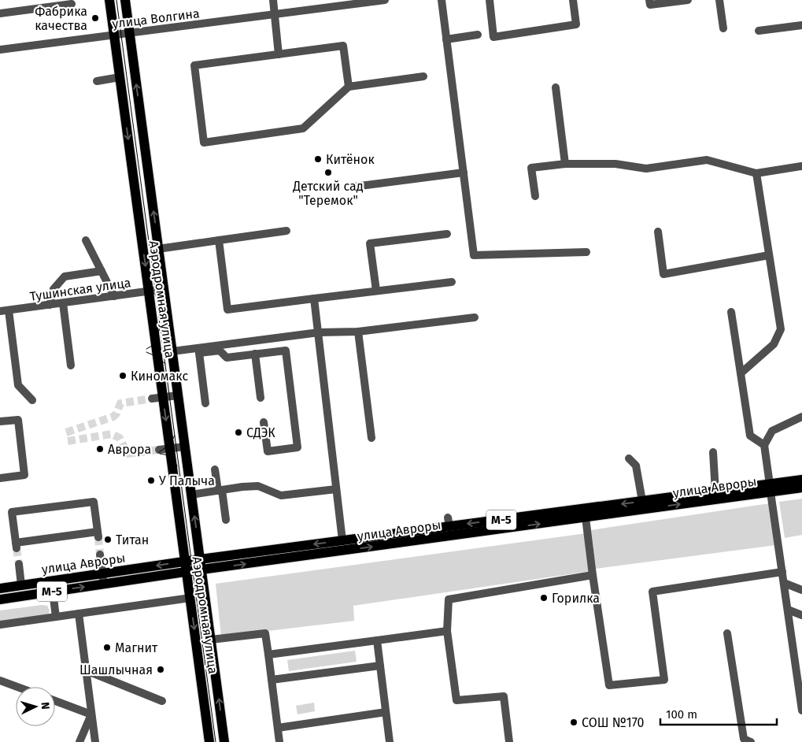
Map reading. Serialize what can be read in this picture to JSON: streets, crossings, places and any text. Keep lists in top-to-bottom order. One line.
{"streets":{"main road":["Аэродромная улица","улица Авроры","М-5"],"street":["улица Волгина","Тушинская улица"]},"crossings":[["улица Волгина","Аэродромная улица"],["Тушинская улица","Аэродромная улица"],["Аэродромная улица","улица Авроры"]],"places":["Фабрика качества","Китёнок","Детский сад \"Теремок\"","Киномакс","СДЭК","Аврора","У Палыча","Титан","Горилка","Магнит","Шашлычная","СОШ №170"],"scale_bar":"100 m","north":"right"}
